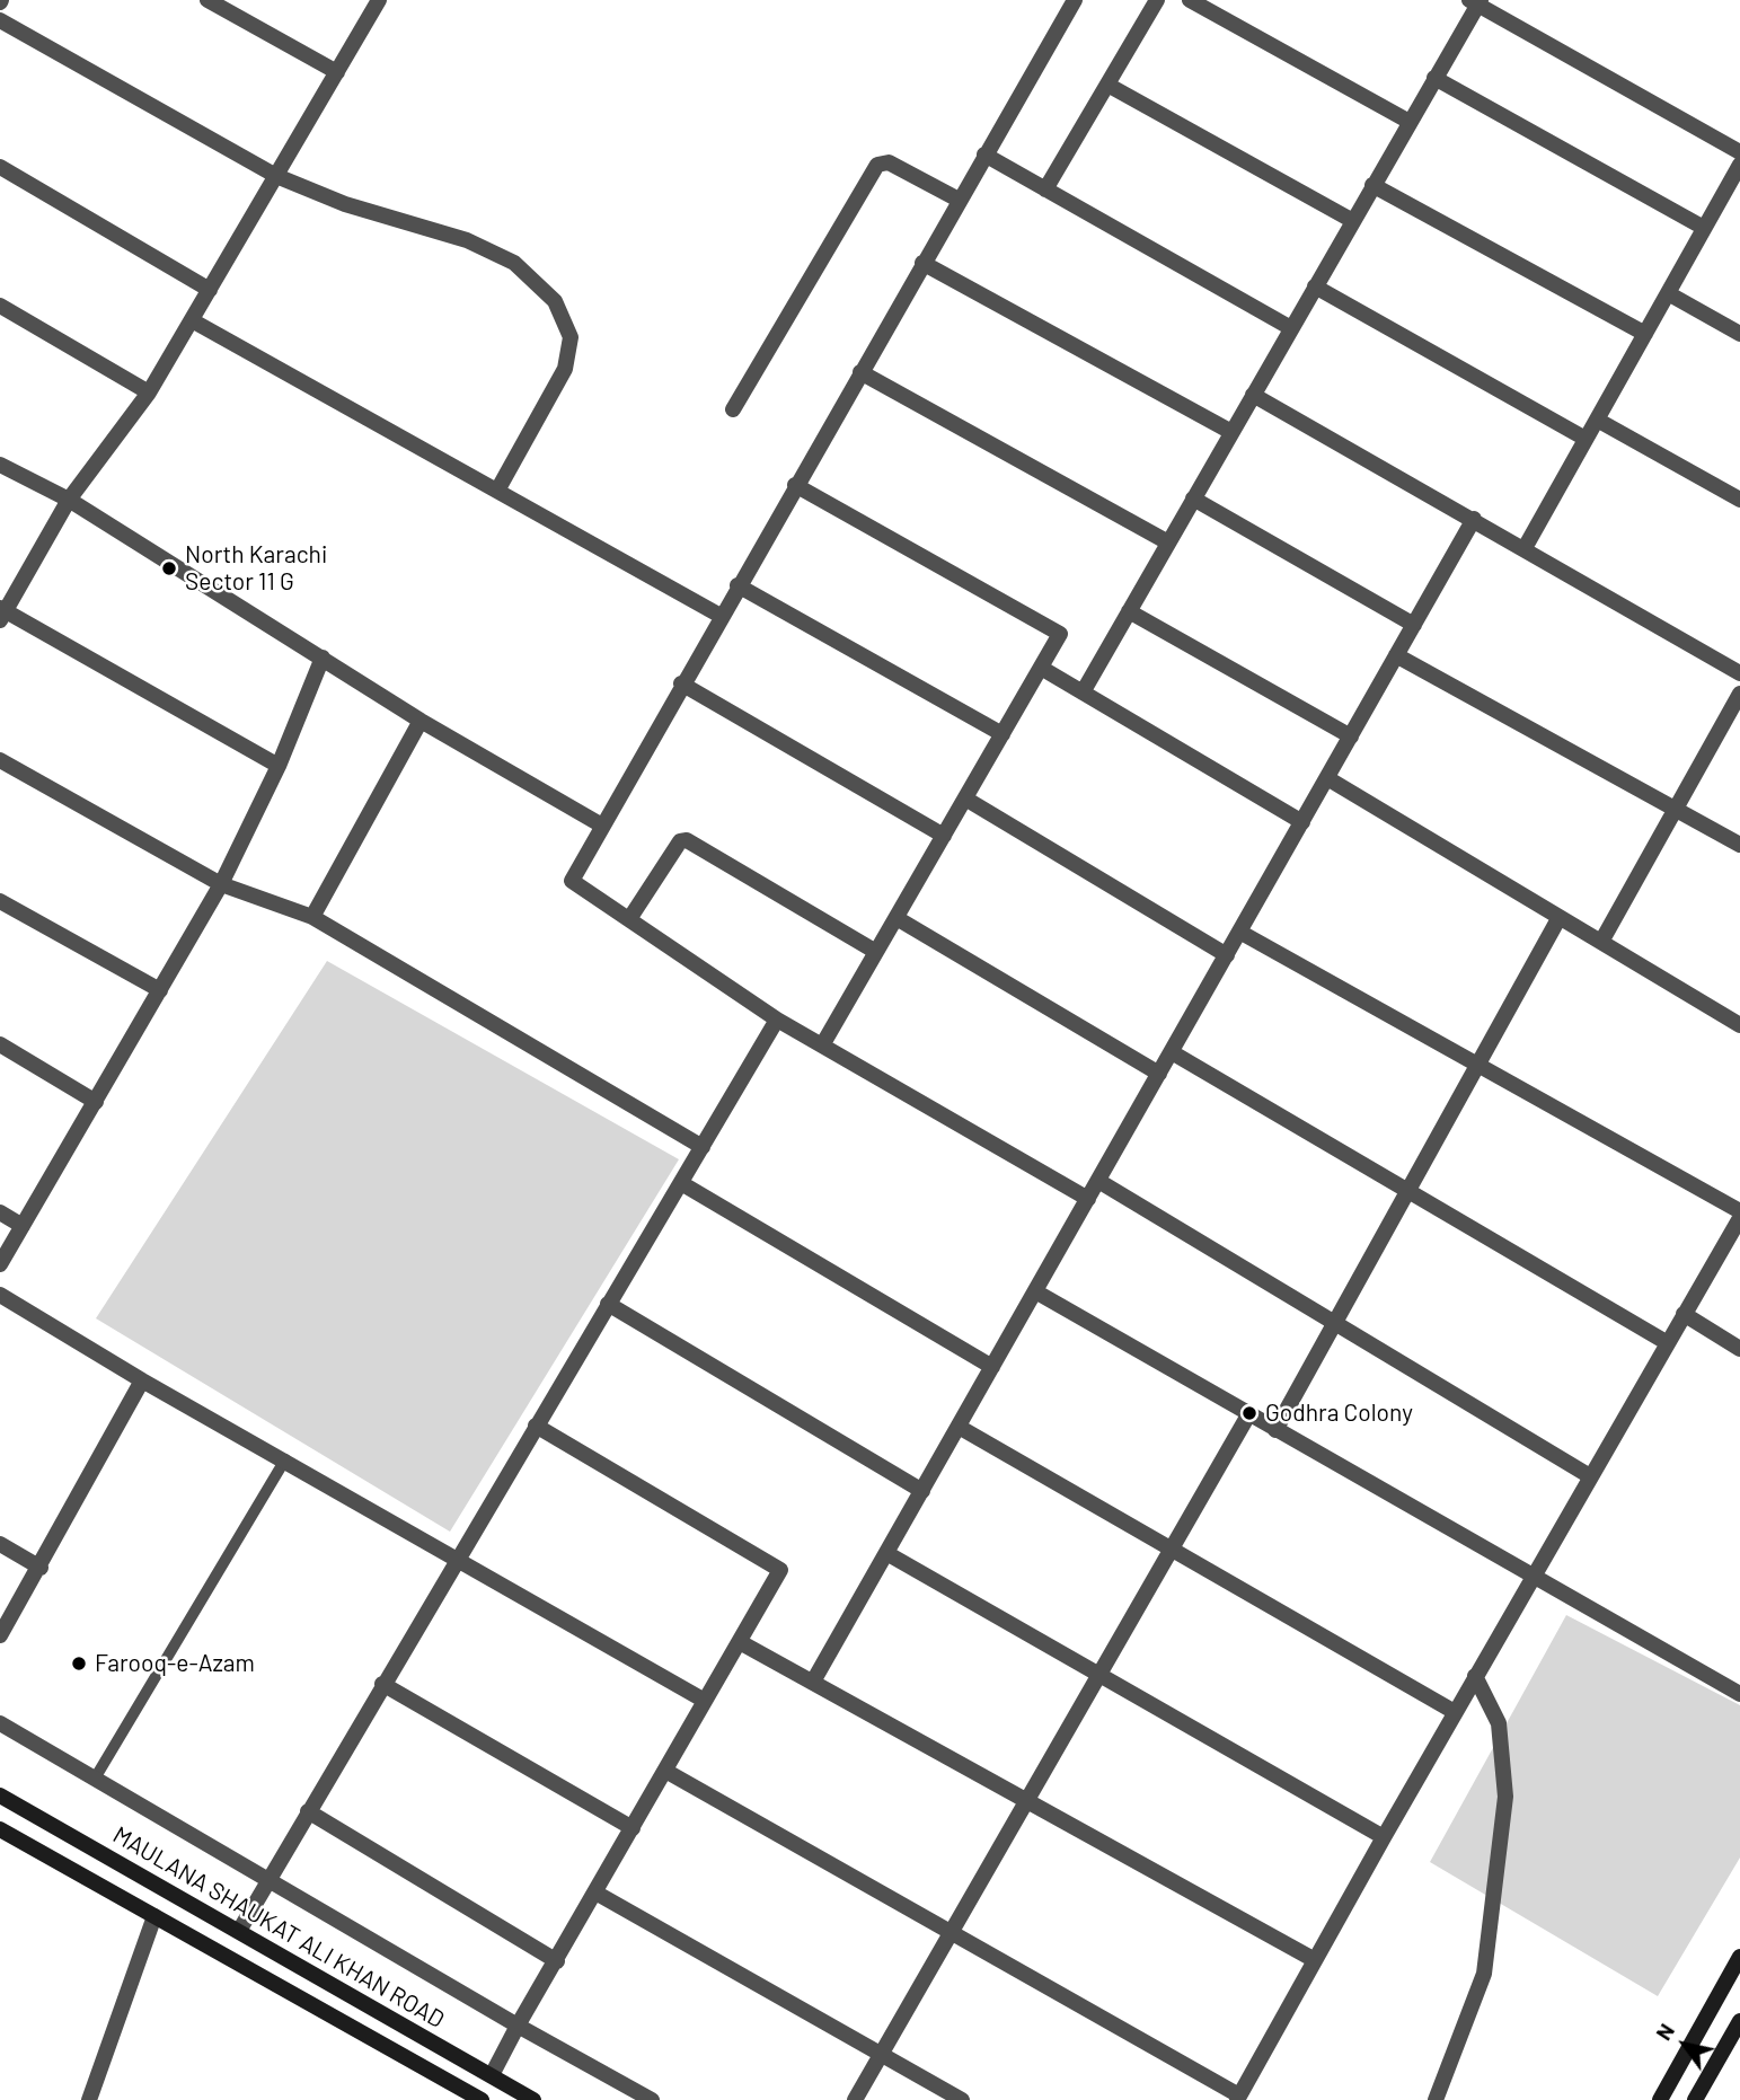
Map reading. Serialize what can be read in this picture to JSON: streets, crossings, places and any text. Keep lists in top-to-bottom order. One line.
{"streets":{"main road":["MAULANA SHAUKAT ALI KHAN ROAD"]},"places":["North Karachi Sector 11 G","Godhra Colony","Farooq-e-Azam"],"north":"top left"}
